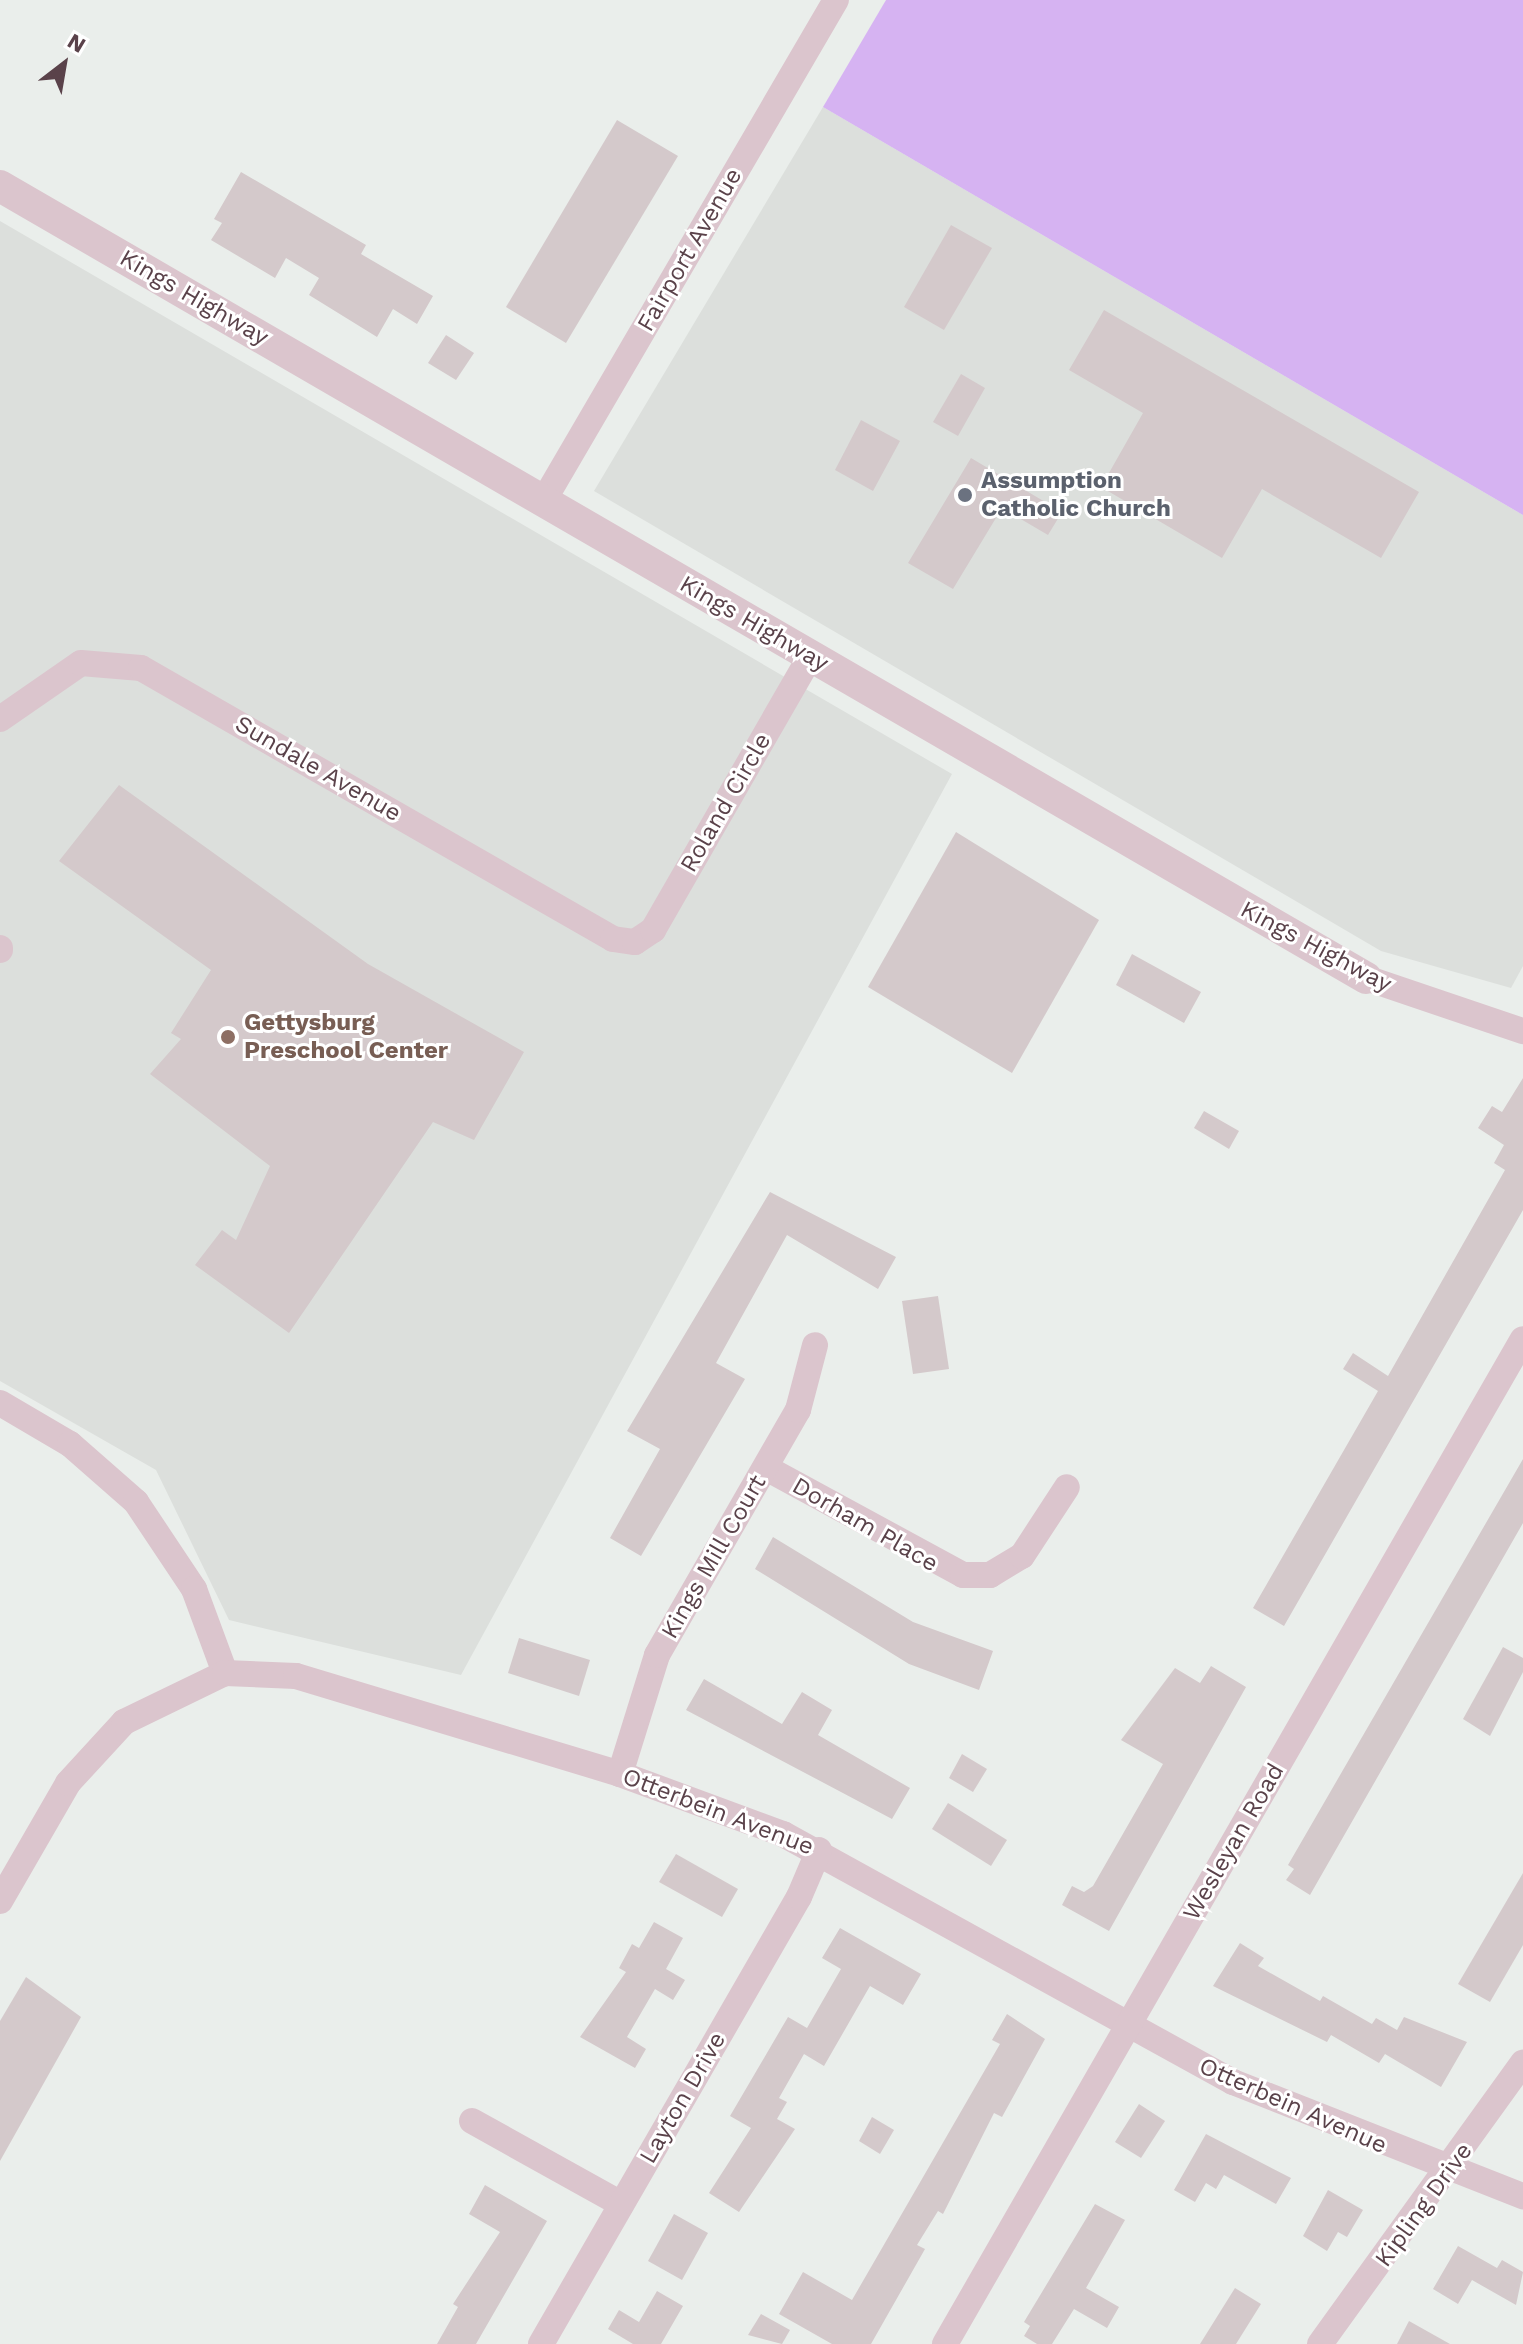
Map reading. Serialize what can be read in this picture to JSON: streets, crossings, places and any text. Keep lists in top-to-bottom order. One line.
{"streets":{"street":["Fairport Avenue","Kings Highway","Sundale Avenue","Roland Circle","Dorham Place","Kings Mill Court","Otterbein Avenue","Wesleyan Road","Layton Drive","Kipling Drive"]},"crossings":[["Fairport Avenue","Kings Highway"],["Kings Highway","Roland Circle"],["Sundale Avenue","Roland Circle"],["Dorham Place","Kings Mill Court"],["Kings Mill Court","Otterbein Avenue"],["Otterbein Avenue","Wesleyan Road"],["Otterbein Avenue","Layton Drive"],["Otterbein Avenue","Kipling Drive"]],"places":["Assumption Catholic Church","Gettysburg Preschool Center"],"north":"top right"}
